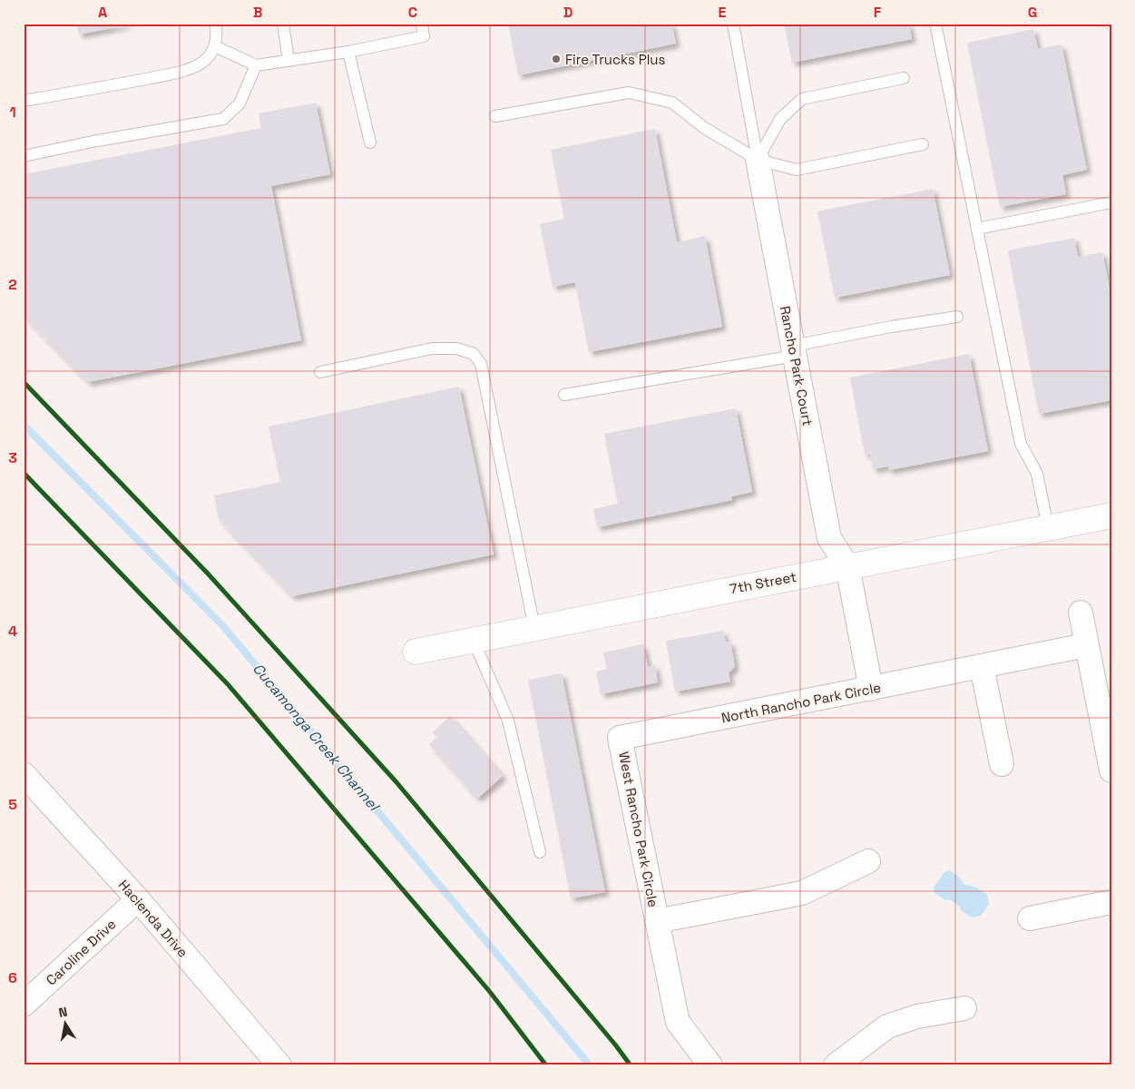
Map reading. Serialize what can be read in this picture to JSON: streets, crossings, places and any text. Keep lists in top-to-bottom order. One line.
{"streets":{"street":["Rancho Park Court","7th Street","North Rancho Park Circle","West Rancho Park Circle","Hacienda Drive","Caroline Drive"]},"crossings":[["Rancho Park Court","7th Street"],["North Rancho Park Circle","West Rancho Park Circle"],["Hacienda Drive","Caroline Drive"]],"water":["Cucamonga Creek Channel"],"places":["Fire Trucks Plus"],"north":"top","grid":{"columns":["A","B","C","D","E","F","G"],"rows":["1","2","3","4","5","6"]}}
